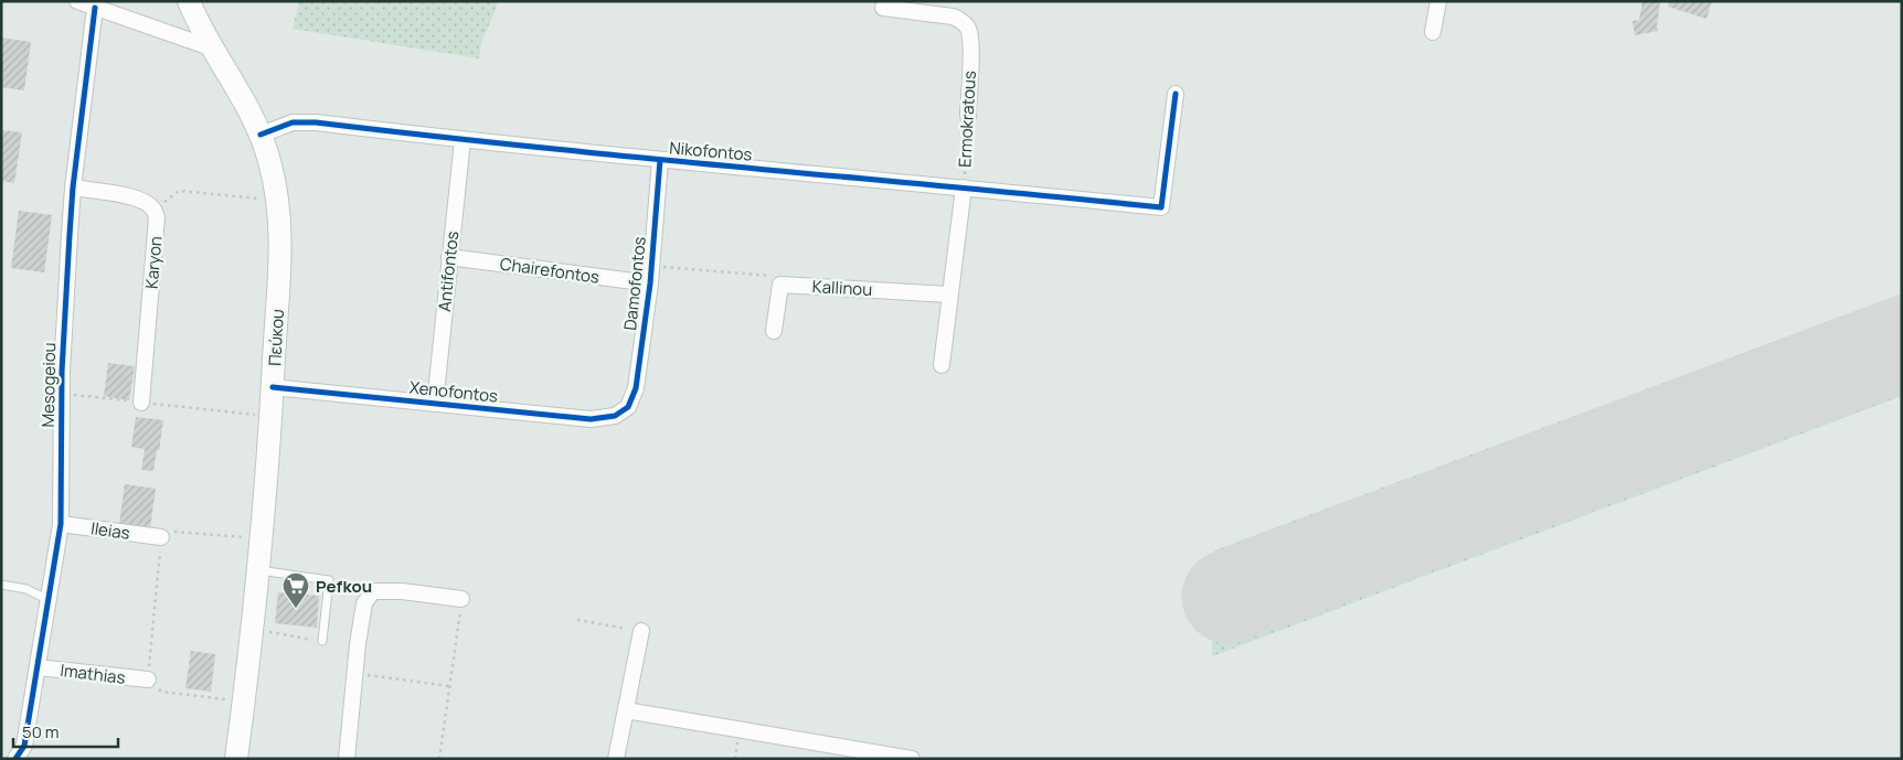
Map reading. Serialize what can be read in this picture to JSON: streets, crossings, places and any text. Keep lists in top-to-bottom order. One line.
{"streets":{"main road":["Πεύκου"],"street":["Ermokratous","Nikofontos","Karyon","Chairefontos","Antifontos","Damofontos","Kallinou","Mesogeiou","Xenofontos","Ileias","Imathias"]},"crossings":[["Ermokratous","Nikofontos"],["Ermokratous","Kallinou"],["Nikofontos","Antifontos"],["Nikofontos","Damofontos"],["Nikofontos","Πεύκου"],["Chairefontos","Antifontos"],["Chairefontos","Damofontos"],["Antifontos","Xenofontos"],["Damofontos","Xenofontos"],["Πεύκου","Xenofontos"],["Mesogeiou","Ileias"],["Mesogeiou","Imathias"]],"places":{"supermarket":["Pefkou"]},"scale_bar":"50 m"}
